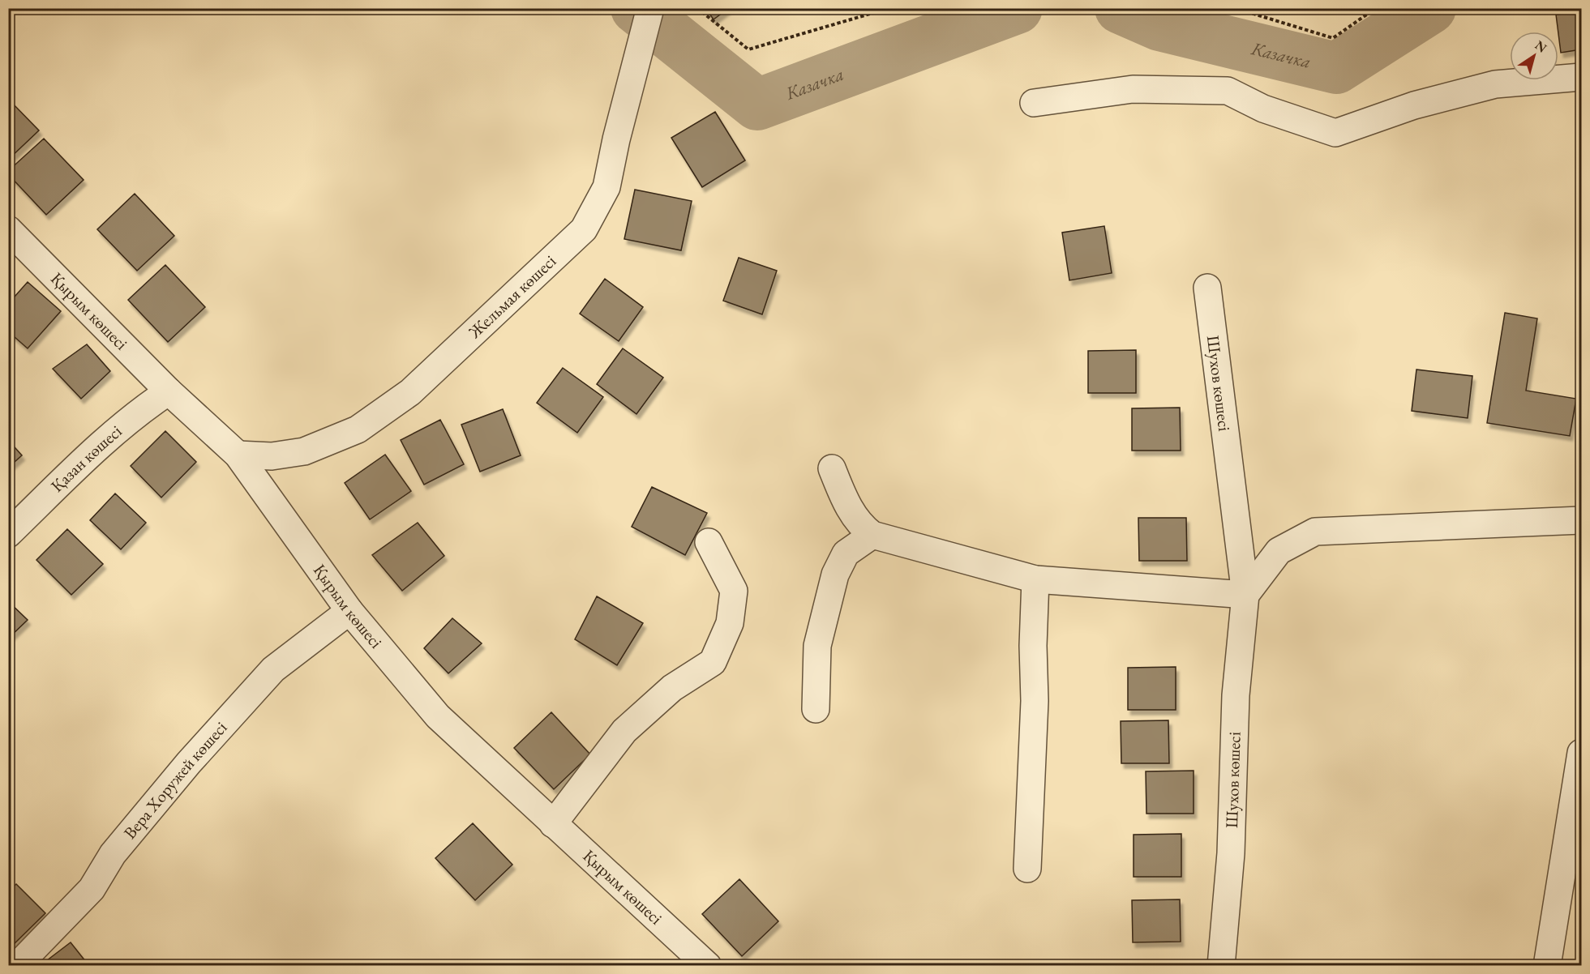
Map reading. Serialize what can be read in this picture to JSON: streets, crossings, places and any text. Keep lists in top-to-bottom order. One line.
{"streets":{"street":["Жельмая көшесі","Қырым көшесі","Шухов көшесі","Қазан көшесі","Вера Хоружей көшесі"]},"crossings":[["Жельмая көшесі","Қырым көшесі"],["Қырым көшесі","Қазан көшесі"],["Қырым көшесі","Вера Хоружей көшесі"]],"water":["Казачка"],"north":"top right"}
